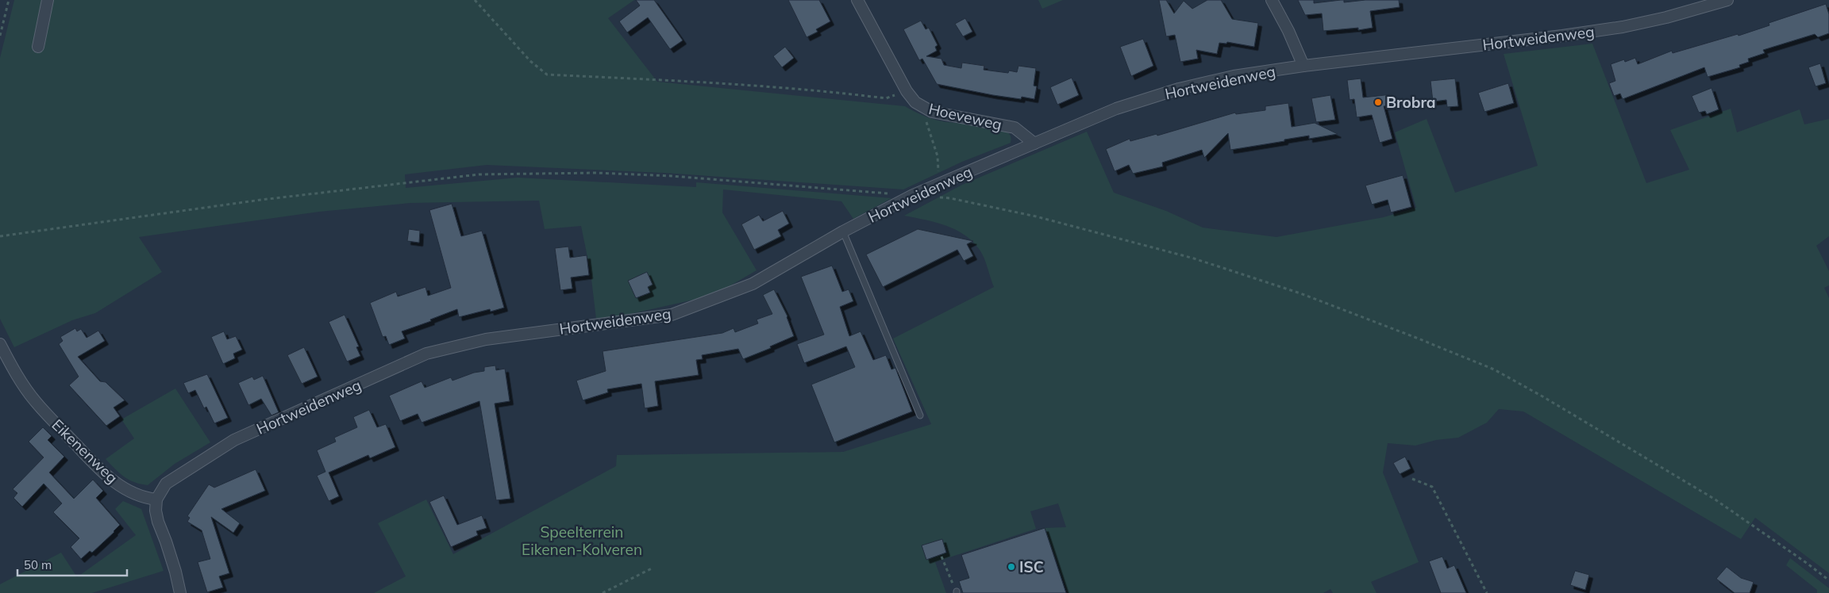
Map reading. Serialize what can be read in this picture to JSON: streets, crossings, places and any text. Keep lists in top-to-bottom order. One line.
{"streets":{"street":["Hortweidenweg","Hoeveweg","Eikenenweg"]},"crossings":[["Hortweidenweg","Hoeveweg"],["Hortweidenweg","Eikenenweg"]],"parks":["Speelterrein Eikenen-Kolveren"],"places":["Brobra","ISC"],"scale_bar":"50 m"}
